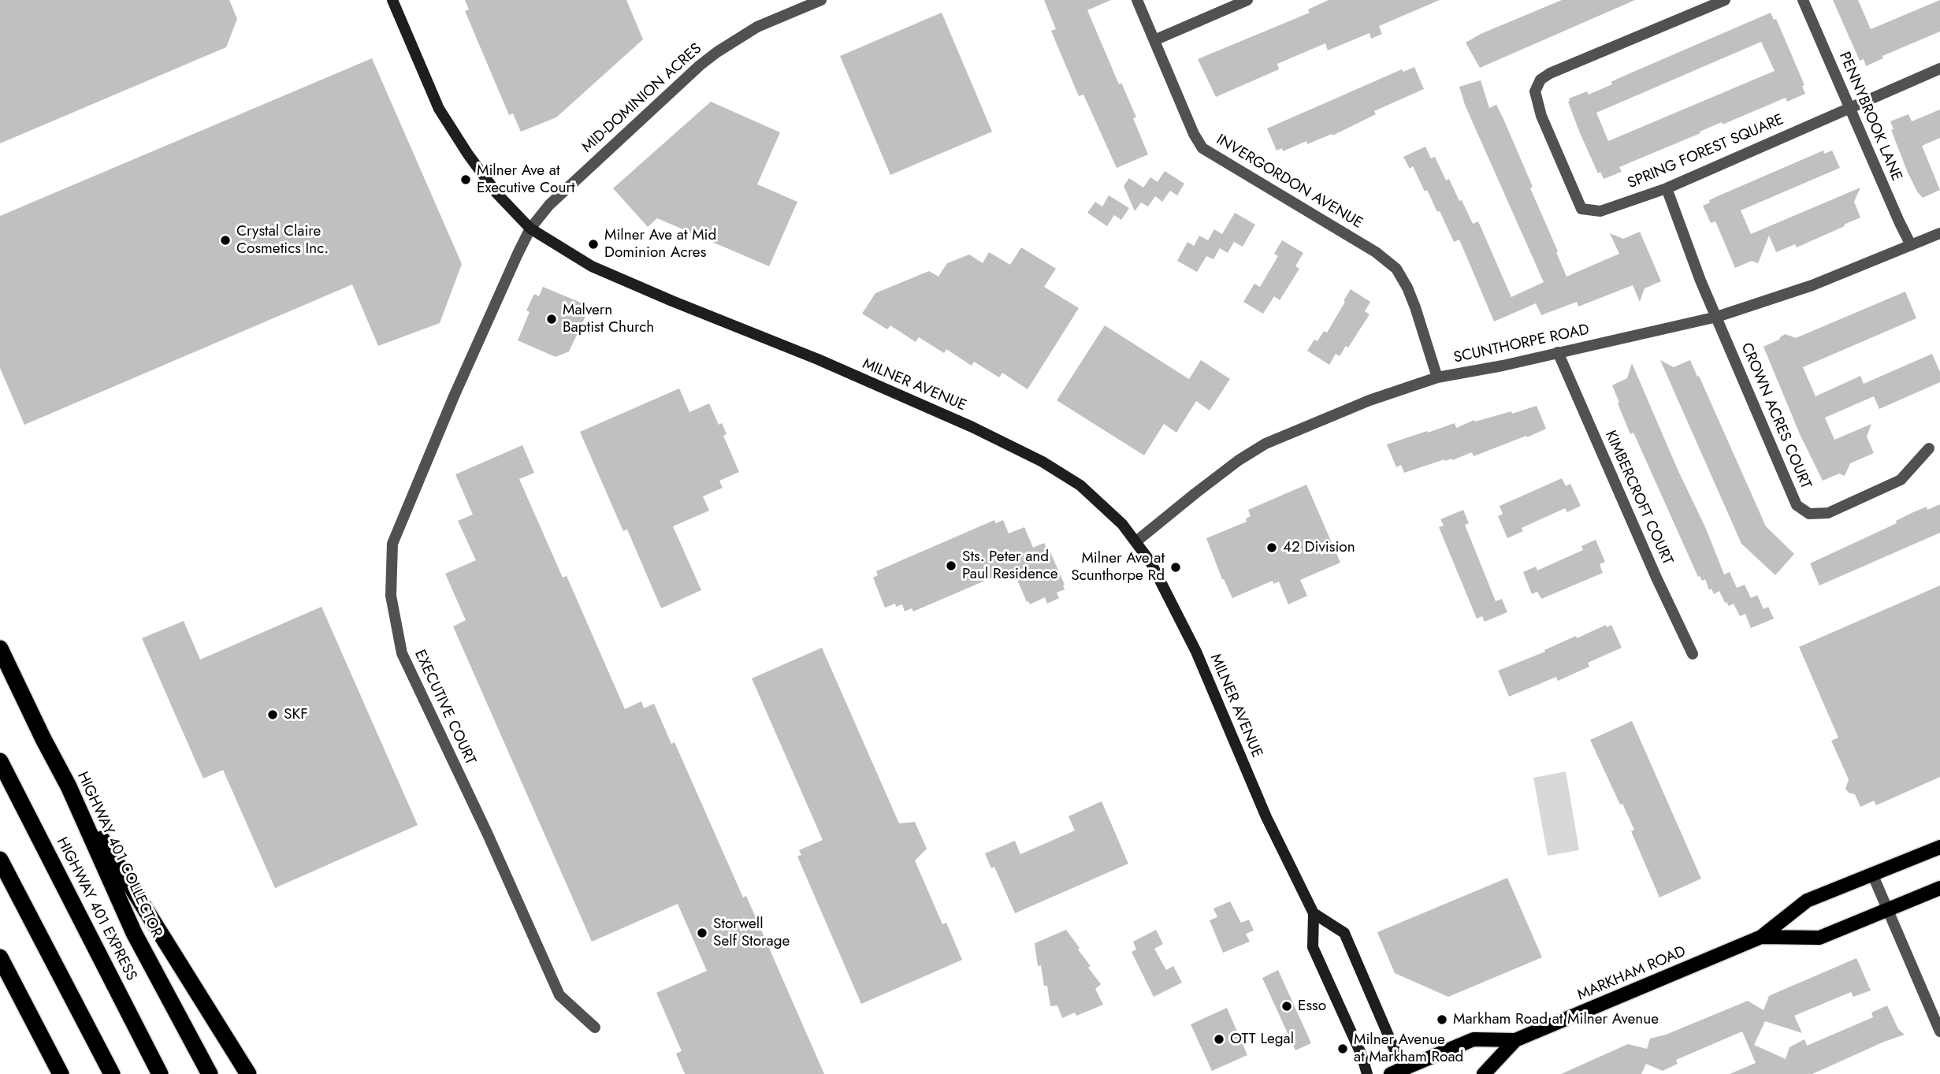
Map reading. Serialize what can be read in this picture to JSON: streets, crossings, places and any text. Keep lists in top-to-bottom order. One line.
{"streets":{"highway":["HIGHWAY 401 COLLECTOR","HIGHWAY 401 EXPRESS"],"main road":["MILNER AVENUE","MARKHAM ROAD"],"street":["MID-DOMINION ACRES","PENNYBROOK LANE","SPRING FOREST SQUARE","INVERGORDON AVENUE","SCUNTHORPE ROAD","CROWN ACRES COURT","KIMBERCROFT COURT","EXECUTIVE COURT"]},"crossings":[["MID-DOMINION ACRES","MILNER AVENUE"],["MID-DOMINION ACRES","EXECUTIVE COURT"],["PENNYBROOK LANE","SPRING FOREST SQUARE"],["PENNYBROOK LANE","SCUNTHORPE ROAD"],["SPRING FOREST SQUARE","CROWN ACRES COURT"],["INVERGORDON AVENUE","SCUNTHORPE ROAD"],["SCUNTHORPE ROAD","MILNER AVENUE"],["SCUNTHORPE ROAD","CROWN ACRES COURT"],["SCUNTHORPE ROAD","KIMBERCROFT COURT"],["MILNER AVENUE","EXECUTIVE COURT"]],"places":["Milner Ave at Executive Court","Crystal Claire Cosmetics Inc.","Milner Ave at Mid Dominion Acres","Malvern Baptist Church","42 Division","Sts. Peter and Paul Residence","Milner Ave at Scunthorpe Rd","SKF","Storwell Self Storage","Esso","Markham Road at Milner Avenue","OTT Legal","Milner Avenue at Markham Road"]}
